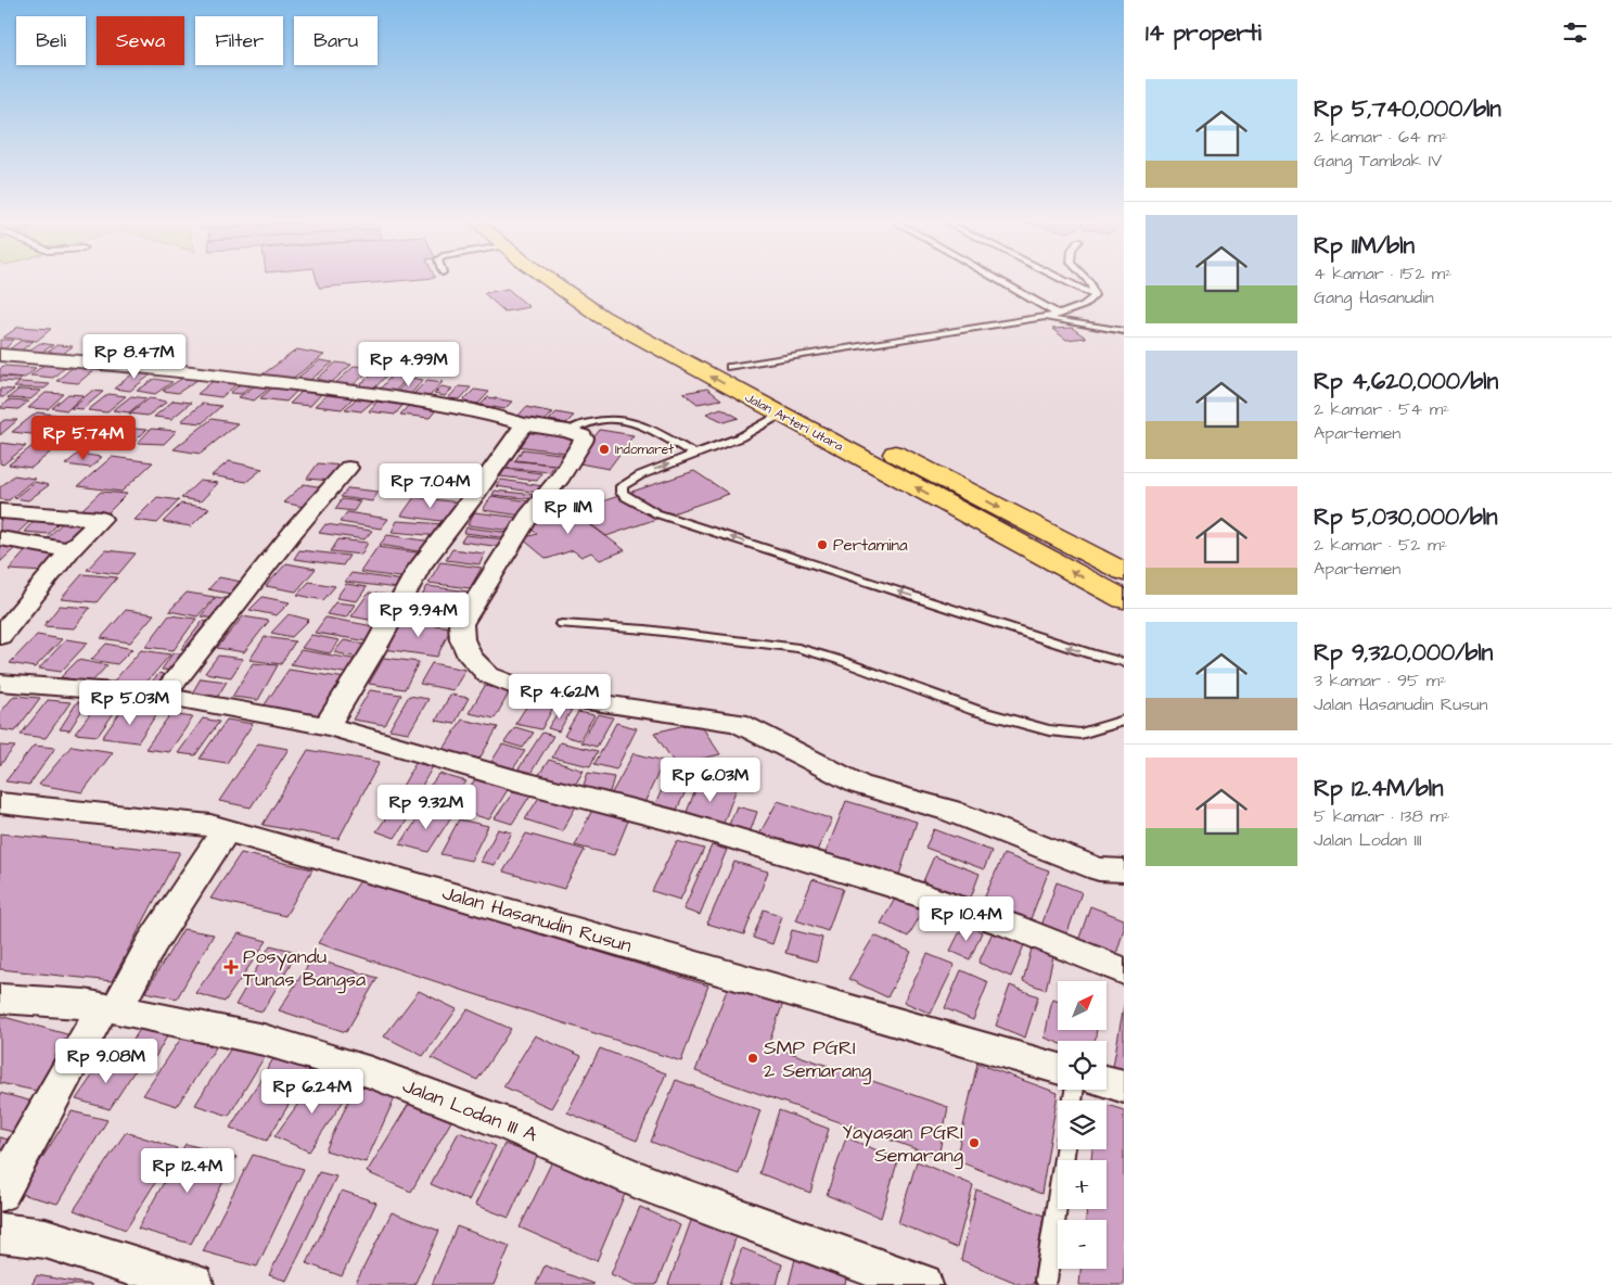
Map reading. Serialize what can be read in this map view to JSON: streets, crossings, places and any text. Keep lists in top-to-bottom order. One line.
{"streets":{"highway":["Jalan Arteri Utara"],"street":["Jalan Hasanudin Rusun","Jalan Lodan III A"]},"places":{"other":["Indomaret","Pertamina","SMP PGRI 2 Semarang","Yayasan PGRI Semarang"],"health":["Posyandu Tunas Bangsa"]},"north":"top right","page":{"heading":"14 properti","chip":["Beli","Sewa","Filter","Baru"],"list":[{"name":"Rp 5,740,000/bln","note":"2 kamar · 64 m² · Gang Tambak IV"},{"name":"Rp 11M/bln","note":"4 kamar · 152 m² · Gang Hasanudin"},{"name":"Rp 4,620,000/bln","note":"2 kamar · 54 m² · Apartemen"},{"name":"Rp 5,030,000/bln","note":"2 kamar · 52 m² · Apartemen"},{"name":"Rp 9,320,000/bln","note":"3 kamar · 95 m² · Jalan Hasanudin Rusun"},{"name":"Rp 12.4M/bln","note":"5 kamar · 138 m² · Jalan Lodan III"}],"price":["Rp 8.47M","Rp 4.99M","Rp 5.74M","Rp 7.04M","Rp 11M","Rp 9.94M","Rp 4.62M","Rp 5.03M","Rp 6.03M","Rp 9.32M","Rp 10.4M","Rp 9.08M","Rp 6.24M","Rp 12.4M"],"map_buttons":["+","−"]}}
